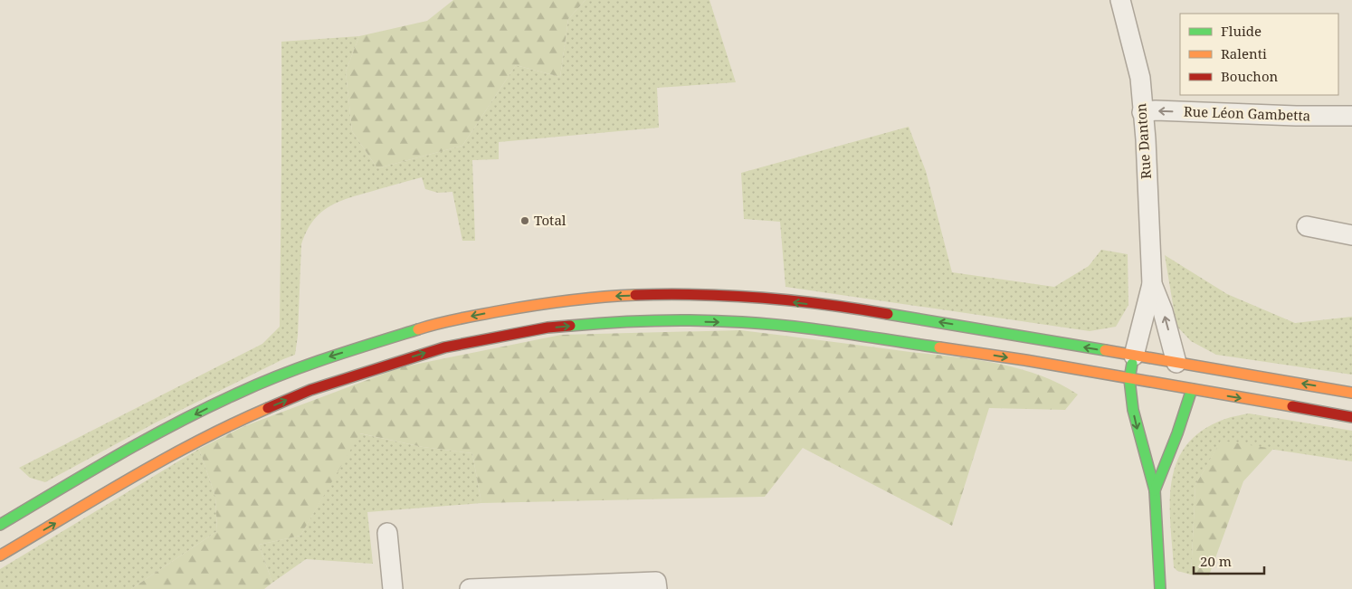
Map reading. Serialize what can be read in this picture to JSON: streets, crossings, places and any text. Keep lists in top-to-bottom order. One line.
{"streets":{"street":["Rue Léon Gambetta","Rue Danton"]},"crossings":[["Rue Léon Gambetta","Rue Danton"]],"one_way":["Rue Léon Gambetta"],"places":["Total"],"legend":["Fluide","Ralenti","Bouchon"],"scale_bar":"20 m"}
